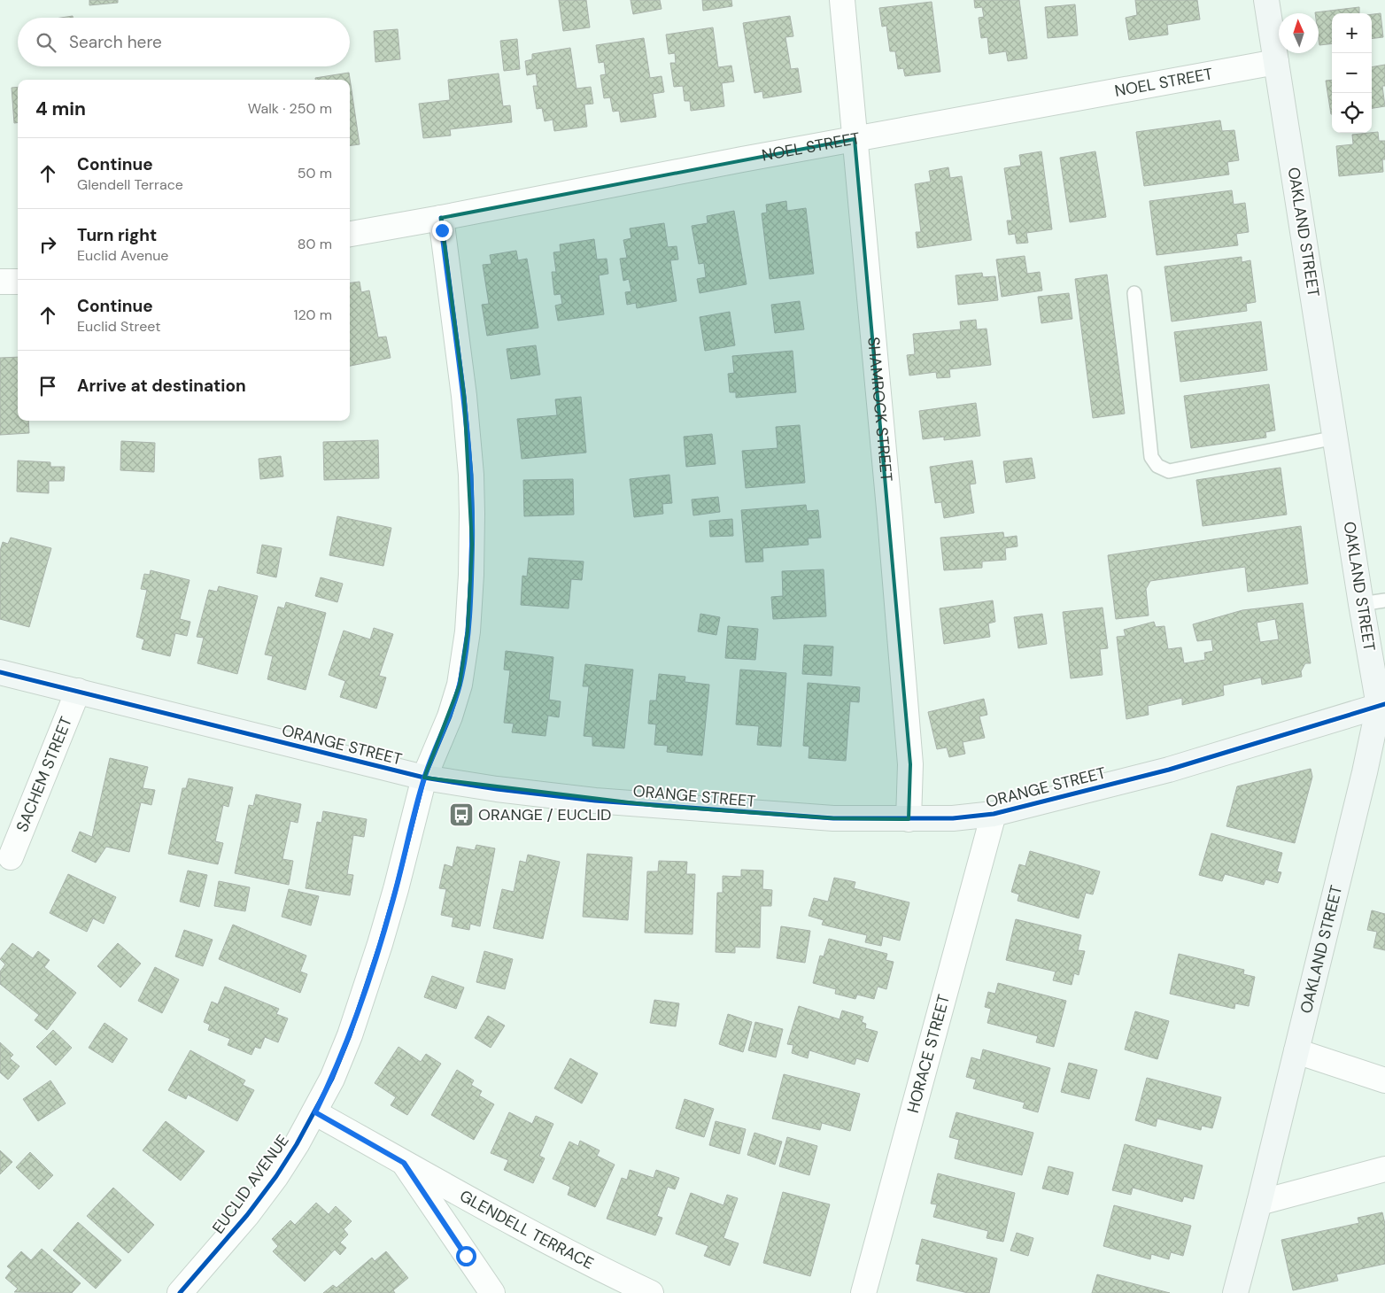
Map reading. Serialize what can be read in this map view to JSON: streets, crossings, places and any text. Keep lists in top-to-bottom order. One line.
{"streets":{"street":["NOEL STREET","OAKLAND STREET","SHAMROCK STREET","ORANGE STREET","SACHEM STREET","HORACE STREET","EUCLID AVENUE","GLENDELL TERRACE"]},"crossings":[["NOEL STREET","OAKLAND STREET"],["NOEL STREET","SHAMROCK STREET"],["NOEL STREET","EUCLID AVENUE"],["OAKLAND STREET","ORANGE STREET"],["SHAMROCK STREET","ORANGE STREET"],["ORANGE STREET","SACHEM STREET"],["ORANGE STREET","HORACE STREET"],["ORANGE STREET","EUCLID AVENUE"],["EUCLID AVENUE","GLENDELL TERRACE"]],"places":{"bus stop":["ORANGE / EUCLID"]},"north":"top","page":{"map_buttons":["+","−"],"search":"Search here","heading":["4 min","Walk · 250 m"],"list":[["Continue","Glendell Terrace","50 m"],["Turn right","Euclid Avenue","80 m"],["Continue","Euclid Street","120 m"],"Arrive at destination"]}}
